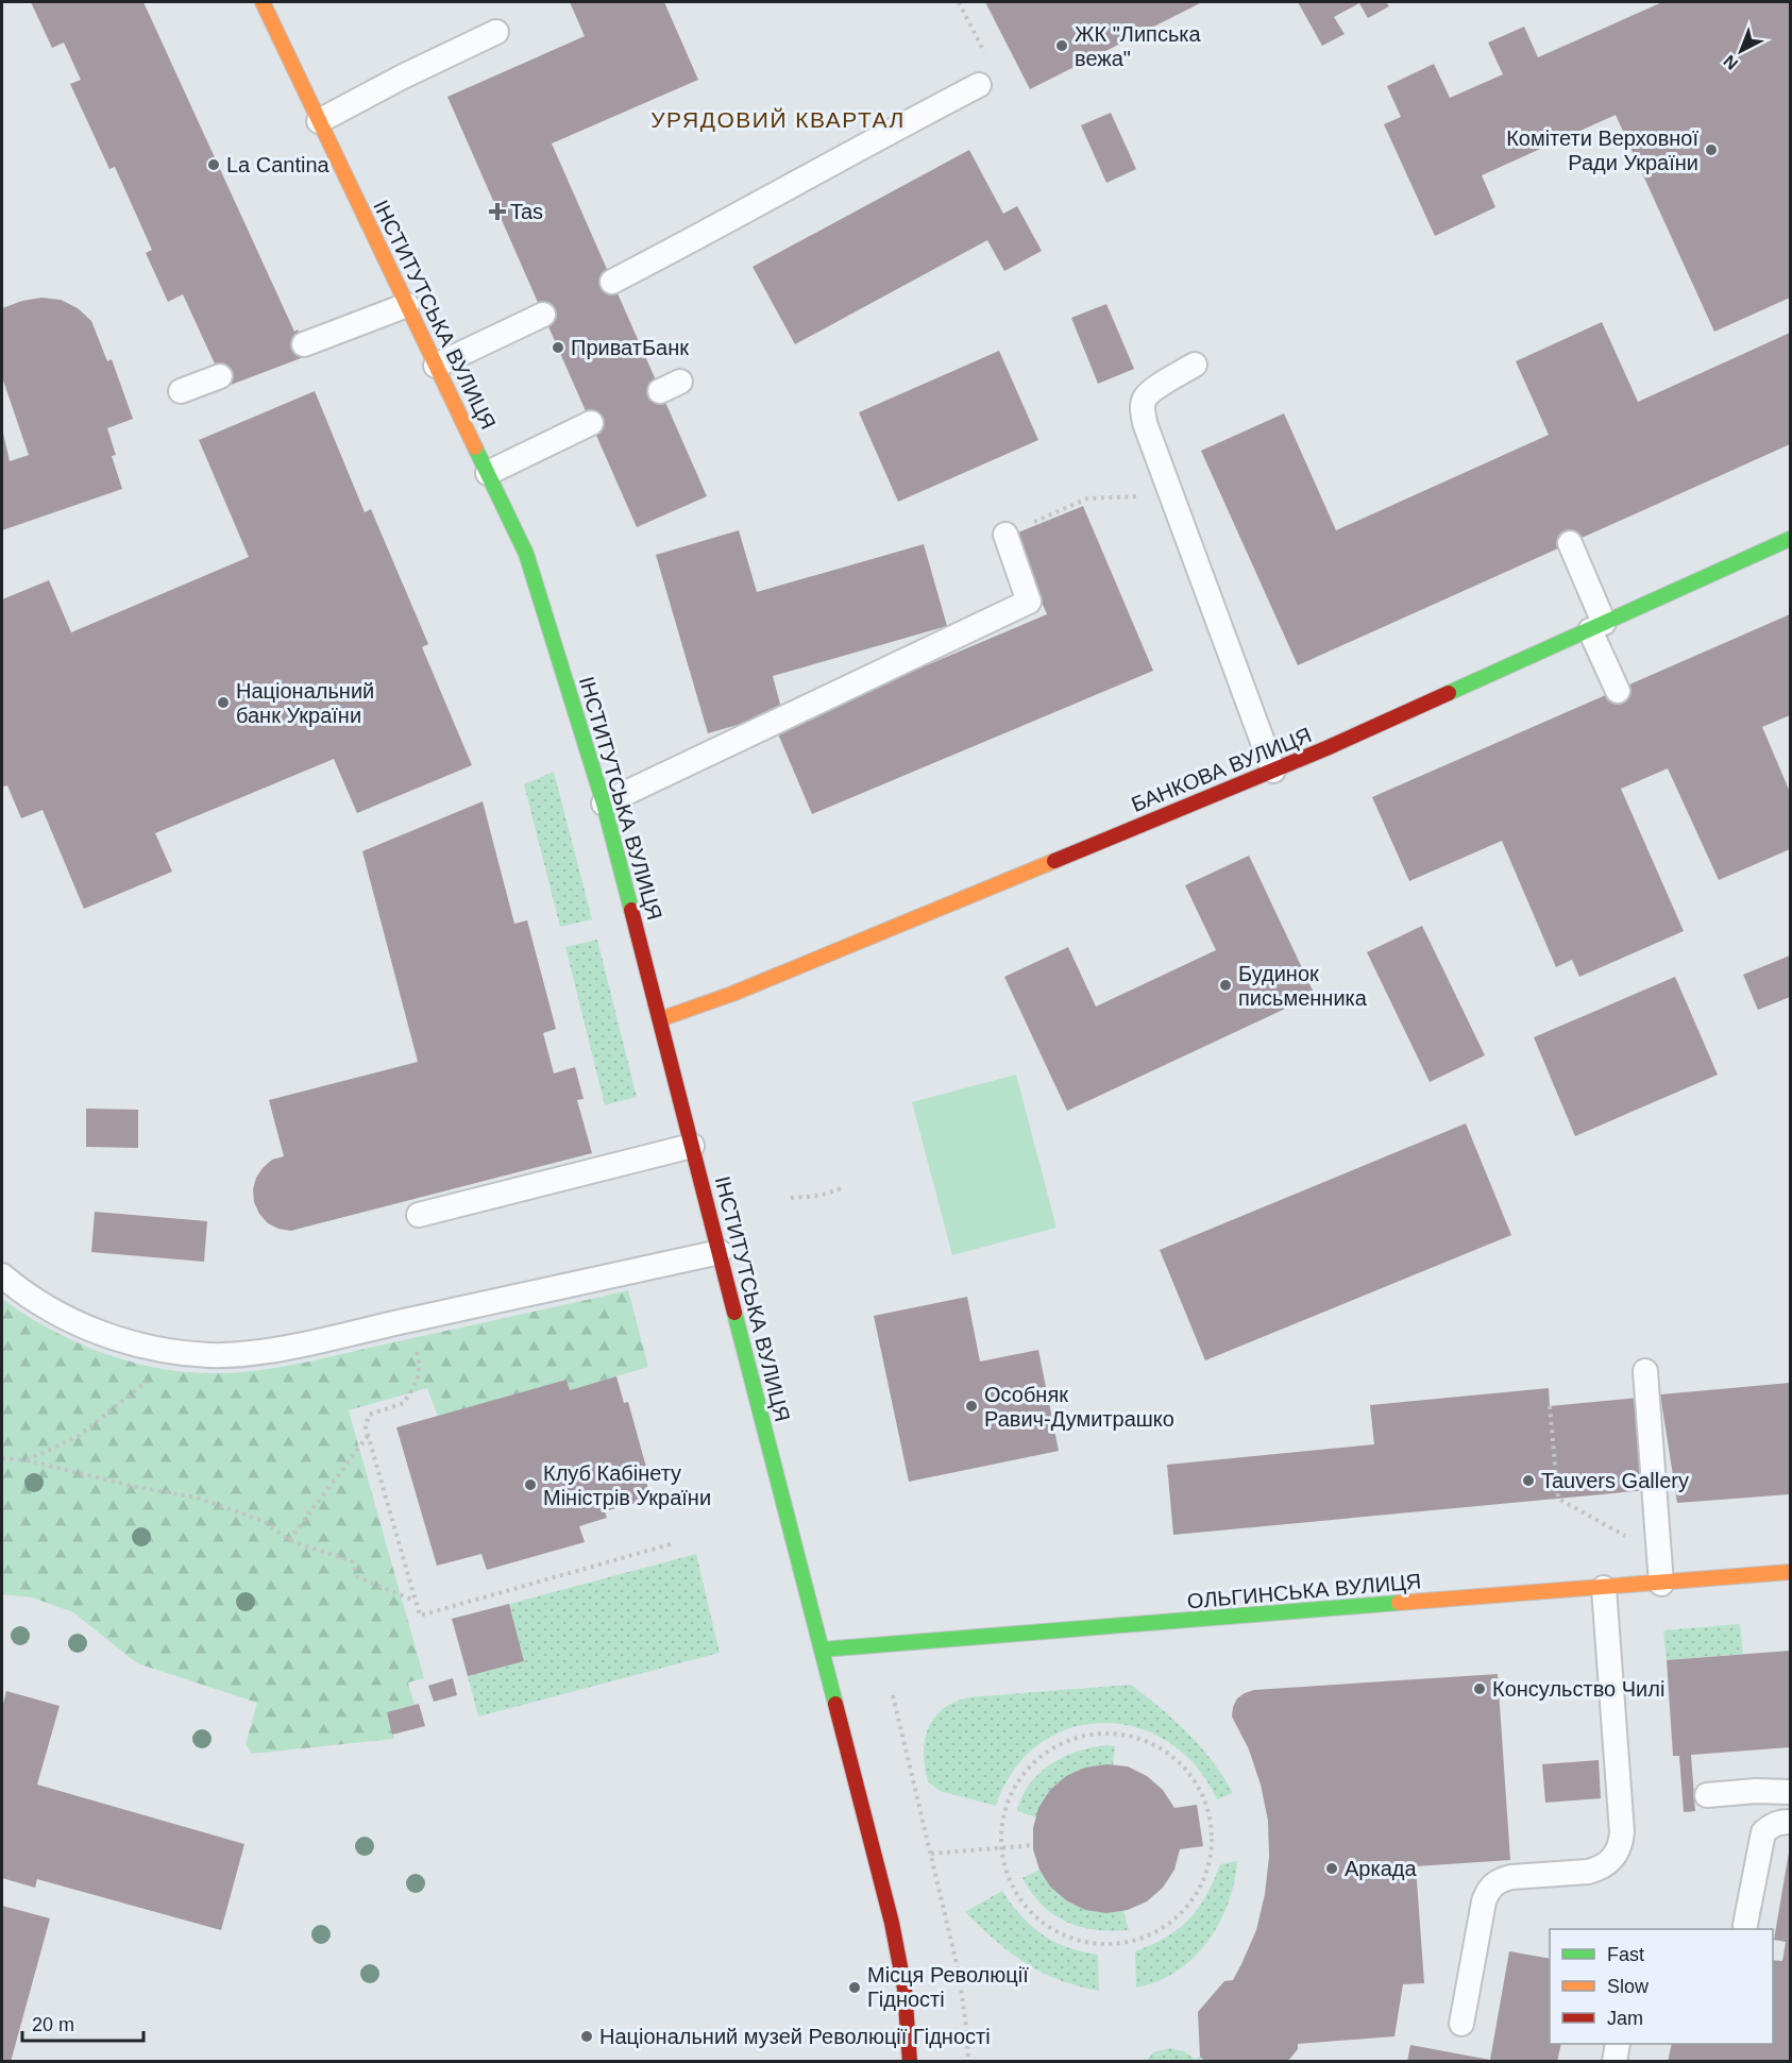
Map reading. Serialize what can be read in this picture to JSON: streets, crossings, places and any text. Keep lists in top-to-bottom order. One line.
{"streets":{"street":["ІНСТИТУТСЬКА ВУЛИЦЯ","БАНКОВА ВУЛИЦЯ","ОЛЬГИНСЬКА ВУЛИЦЯ"]},"crossings":[["ІНСТИТУТСЬКА ВУЛИЦЯ","БАНКОВА ВУЛИЦЯ"],["ІНСТИТУТСЬКА ВУЛИЦЯ","ОЛЬГИНСЬКА ВУЛИЦЯ"]],"districts":["УРЯДОВИЙ КВАРТАЛ"],"places":{"other":["ЖК \"Липська вежа\"","Комітети Верховної Ради України","La Cantina","ПриватБанк","Національний банк України","Будинок письменника","Особняк Равич-Думитрашко","Tauvers Gallery","Клуб Кабінету Міністрів України","Консульство Чилі","Аркада","Місця Революції Гідності","Національний музей Революції Гідності"],"health":["Tas"]},"legend":["Fast","Slow","Jam"],"scale_bar":"20 m","north":"bottom left"}
